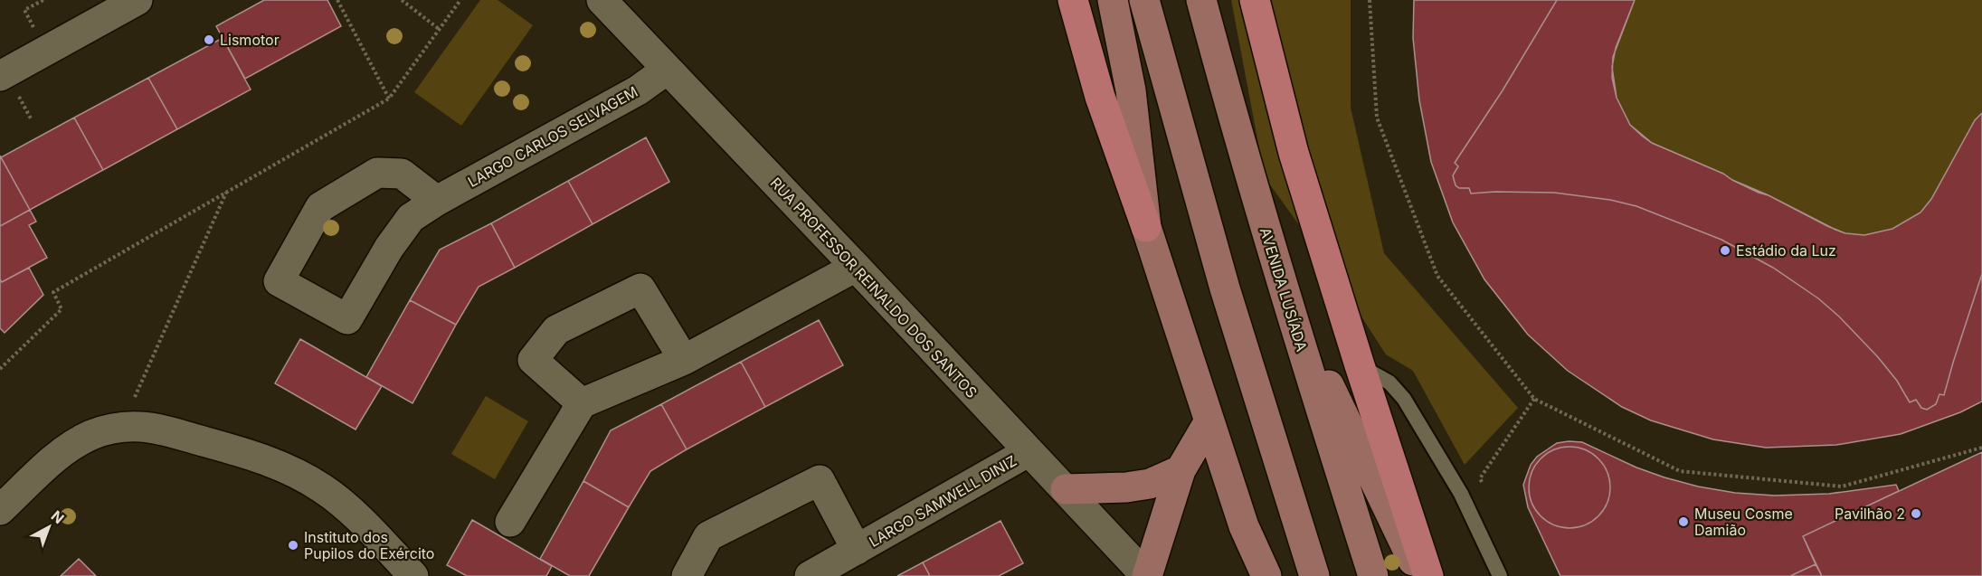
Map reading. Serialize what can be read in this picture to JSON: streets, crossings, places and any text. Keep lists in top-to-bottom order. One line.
{"streets":{"main road":["AVENIDA LUSÍADA"],"street":["LARGO CARLOS SELVAGEM","RUA PROFESSOR REINALDO DOS SANTOS","LARGO SAMWELL DINIZ"]},"crossings":[["LARGO CARLOS SELVAGEM","RUA PROFESSOR REINALDO DOS SANTOS"],["RUA PROFESSOR REINALDO DOS SANTOS","LARGO SAMWELL DINIZ"]],"places":["Lismotor","Estádio da Luz","Pavilhão 2","Museu Cosme Damião","Instituto dos Pupilos do Exército"],"north":"top right"}
